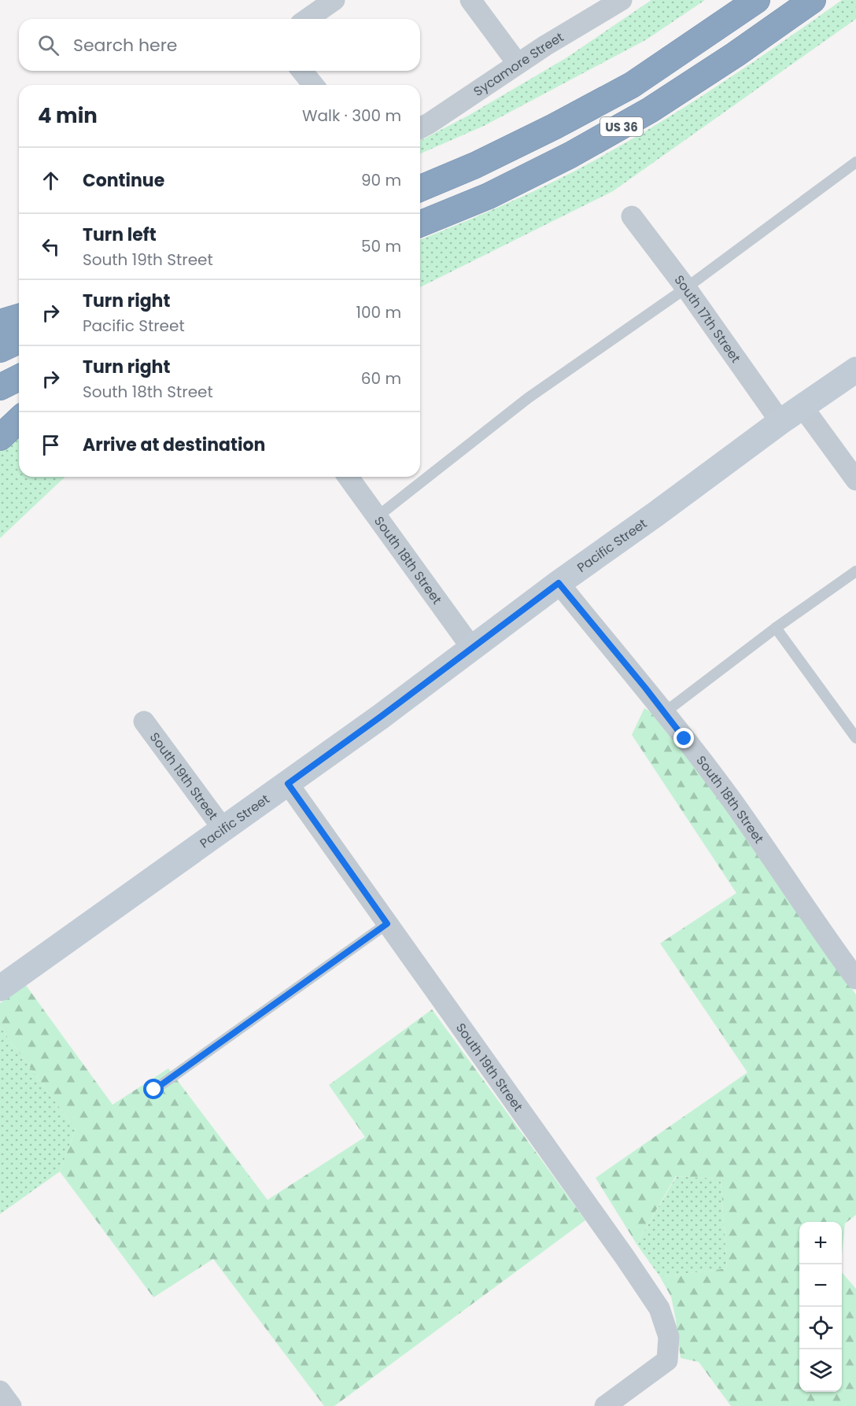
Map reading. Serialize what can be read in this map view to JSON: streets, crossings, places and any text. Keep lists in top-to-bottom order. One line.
{"streets":{"highway":["US 36"],"street":["Sycamore Street","South 17th Street","Pacific Street","South 18th Street","South 19th Street"]},"crossings":[["South 17th Street","Pacific Street"],["Pacific Street","South 18th Street"],["Pacific Street","South 19th Street"]],"page":{"search":"Search here","heading":["4 min","Walk · 300 m"],"list":[["Continue","90 m"],["Turn left","South 19th Street","50 m"],["Turn right","Pacific Street","100 m"],["Turn right","South 18th Street","60 m"],"Arrive at destination"],"map_buttons":["+","−"]}}
